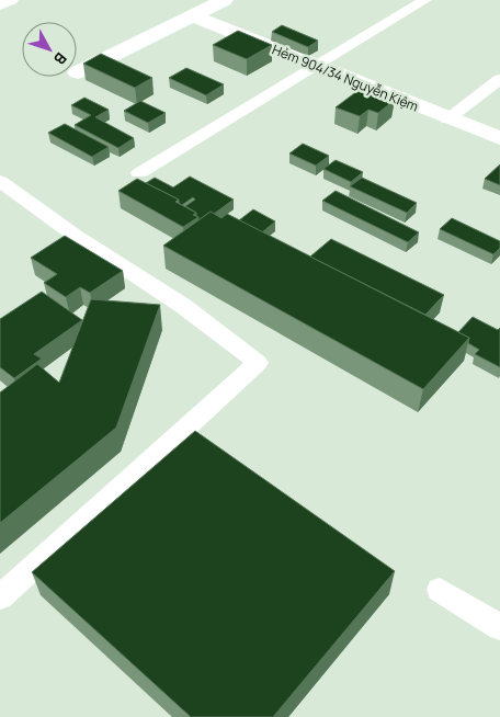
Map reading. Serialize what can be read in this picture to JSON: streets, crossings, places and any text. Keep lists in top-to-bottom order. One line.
{"streets":{"street":["Hẻm 904/34 Nguyễn Kiệm"]},"north":"bottom right"}
